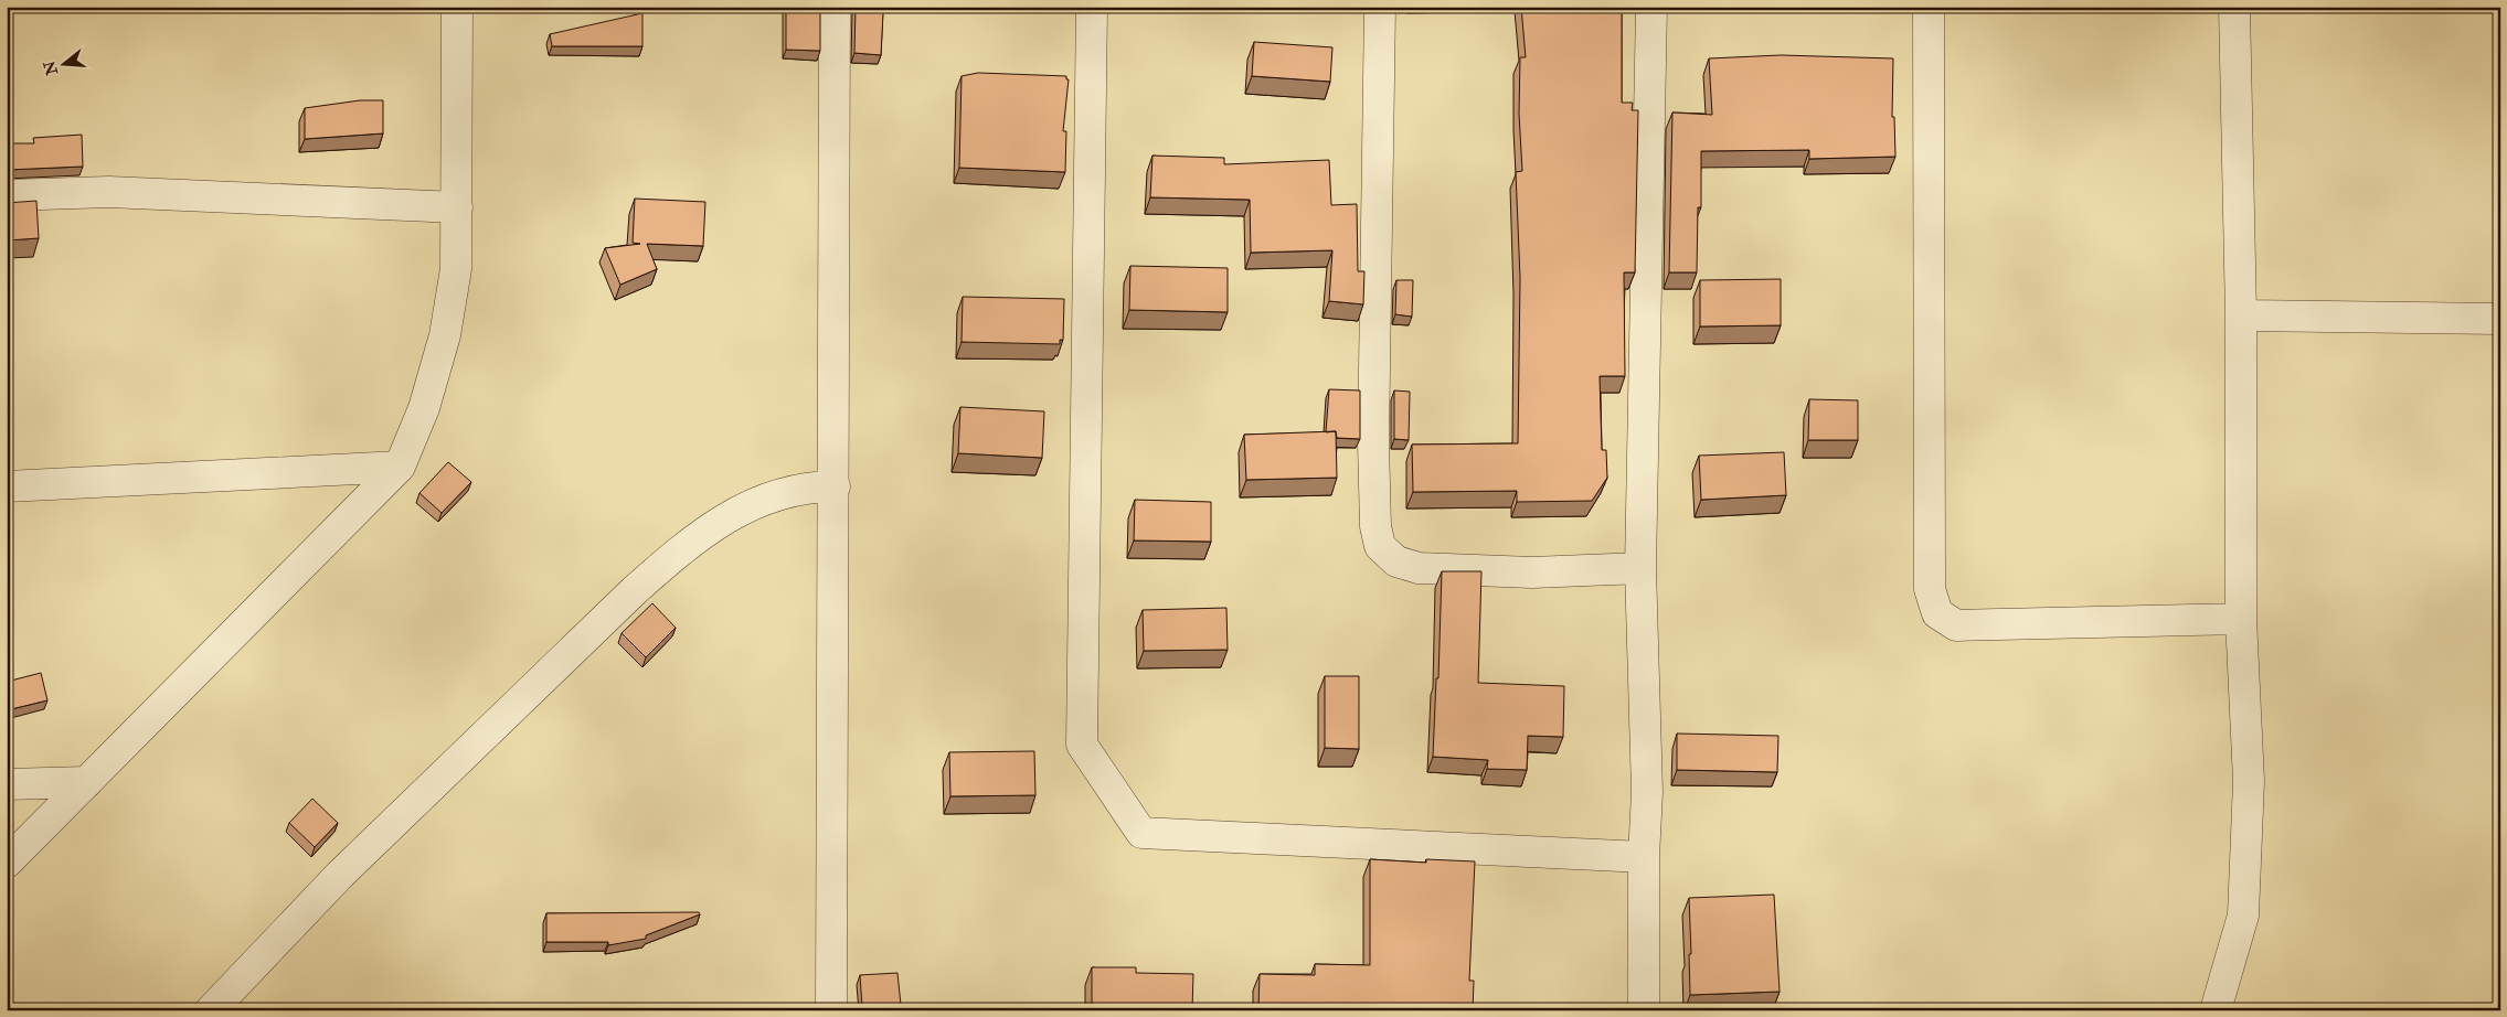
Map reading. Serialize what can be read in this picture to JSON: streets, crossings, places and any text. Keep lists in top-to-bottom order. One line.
{"north":"left"}
